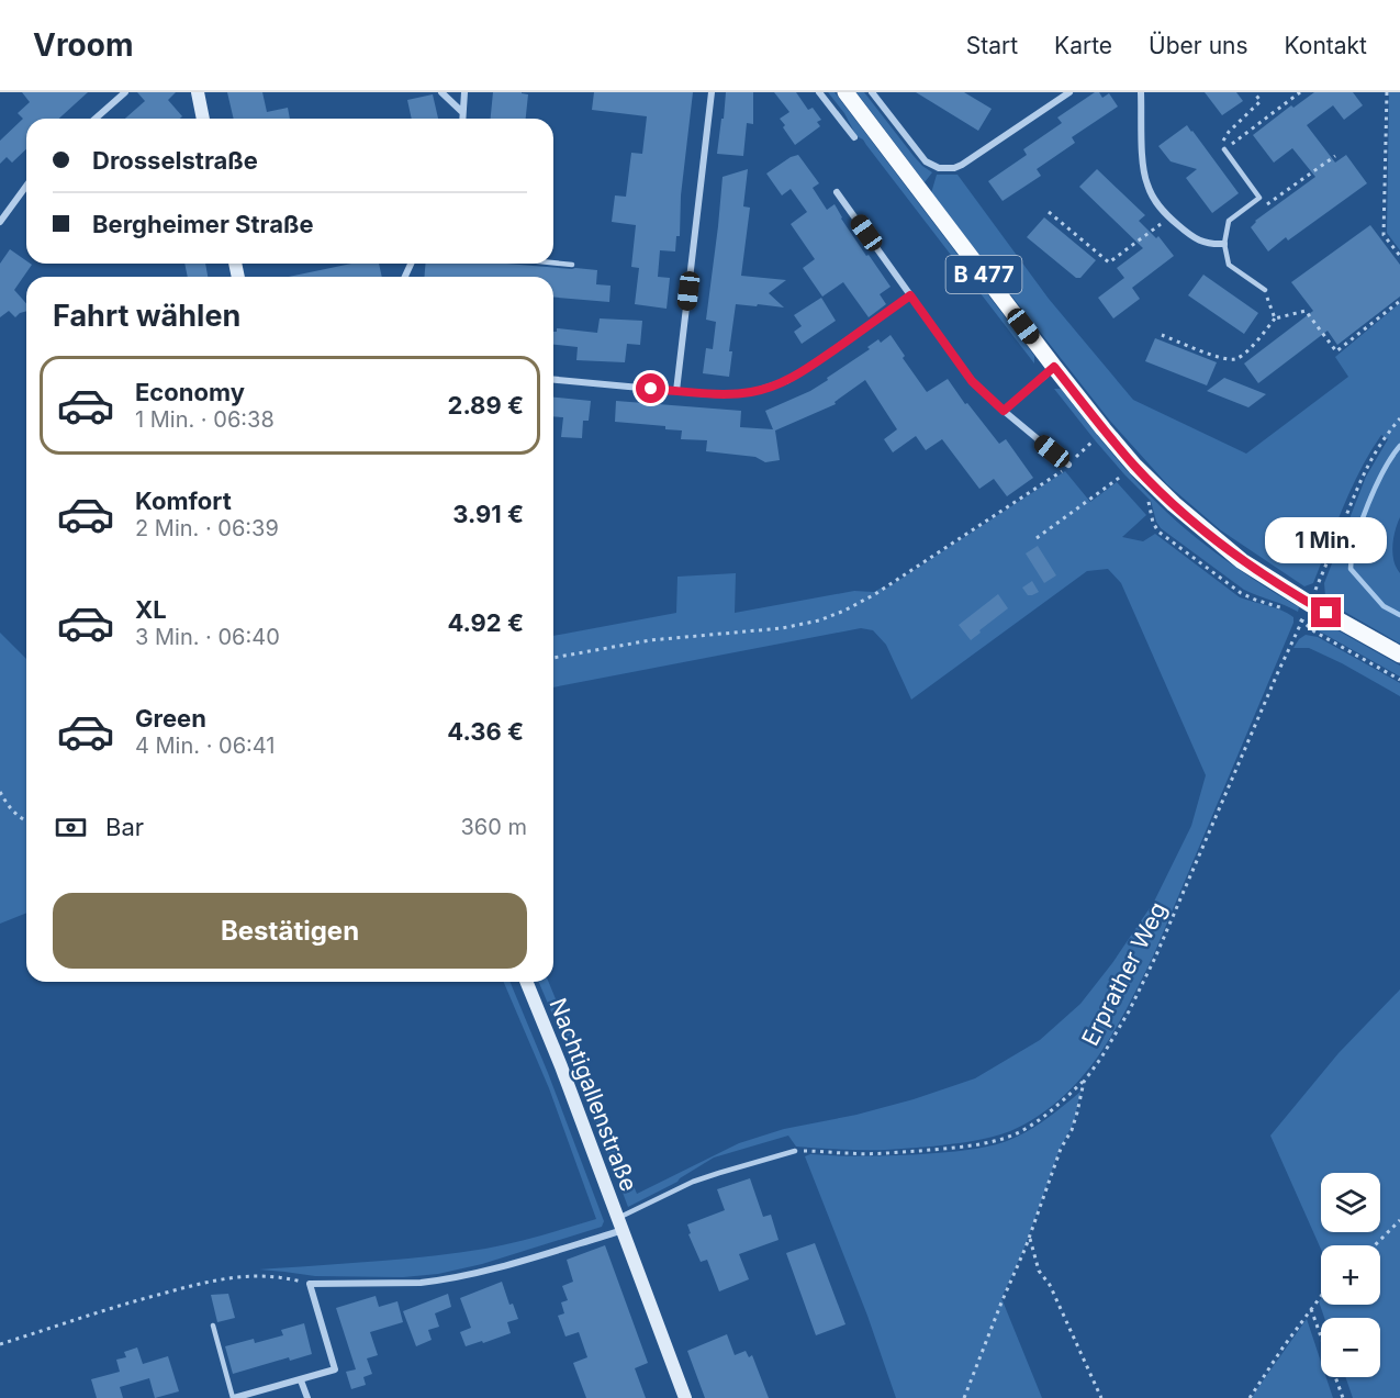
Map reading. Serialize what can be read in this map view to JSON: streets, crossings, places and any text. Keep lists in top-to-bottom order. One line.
{"streets":{"main road":["B 477","Nachtigallenstraße"],"path":["Erprather Weg"]},"crossings":[["B 477","Erprather Weg"]],"page":{"header":"Vroom","nav":["Start","Karte","Über uns","Kontakt"],"banner":["Drosselstraße","Bergheimer Straße"],"heading":"Fahrt wählen","list":[{"name":"Economy","note":"1 Min. · 06:38","value":"2.89 €"},{"name":"Komfort","note":"2 Min. · 06:39","value":"3.91 €"},{"name":"XL","note":"3 Min. · 06:40","value":"4.92 €"},{"name":"Green","note":"4 Min. · 06:41","value":"4.36 €"}],"bubble":"1 Min.","pay":["Bar","360 m"],"buttons":"Bestätigen","map_buttons":["+","−"]}}
